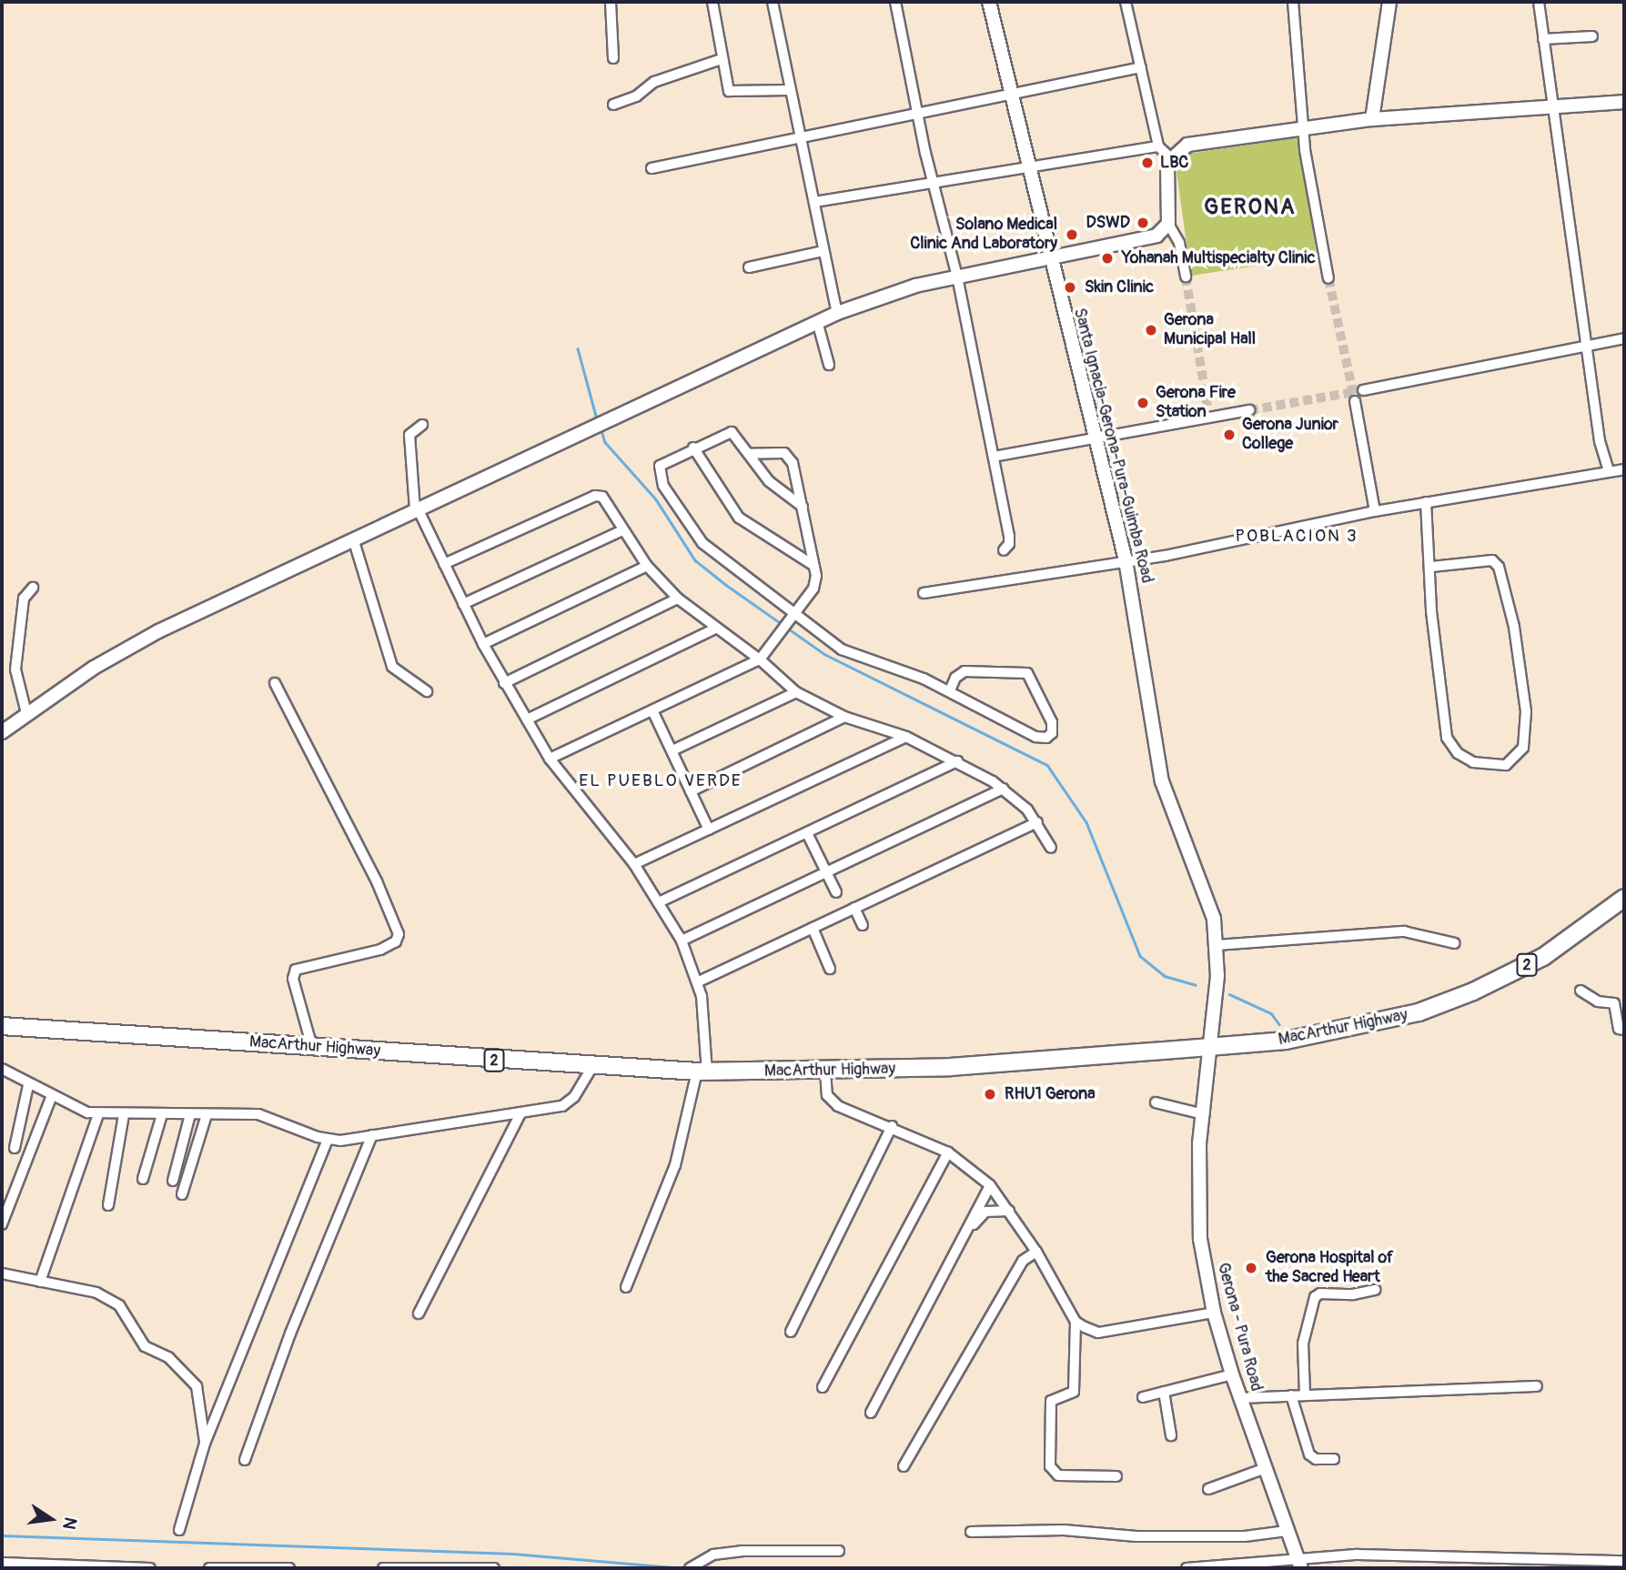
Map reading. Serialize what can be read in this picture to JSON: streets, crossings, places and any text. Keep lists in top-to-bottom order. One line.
{"streets":{"highway":["2","MacArthur Highway"],"main road":["Santa Ignacia-Gerona-Pura-Guimba Road","Gerona - Pura Road"]},"crossings":[["Santa Ignacia-Gerona-Pura-Guimba Road","MacArthur Highway"],["Santa Ignacia-Gerona-Pura-Guimba Road","Gerona - Pura Road"],["MacArthur Highway","Gerona - Pura Road"]],"districts":["GERONA","POBLACION 3","EL PUEBLO VERDE"],"places":["LBC","DSWD","Solano Medical Clinic And Laboratory","Yohanah Multispecialty Clinic","Skin Clinic","Gerona Municipal Hall","Gerona Fire Station","Gerona Junior College","RHU1 Gerona","Gerona Hospital of the Sacred Heart"],"north":"right"}
